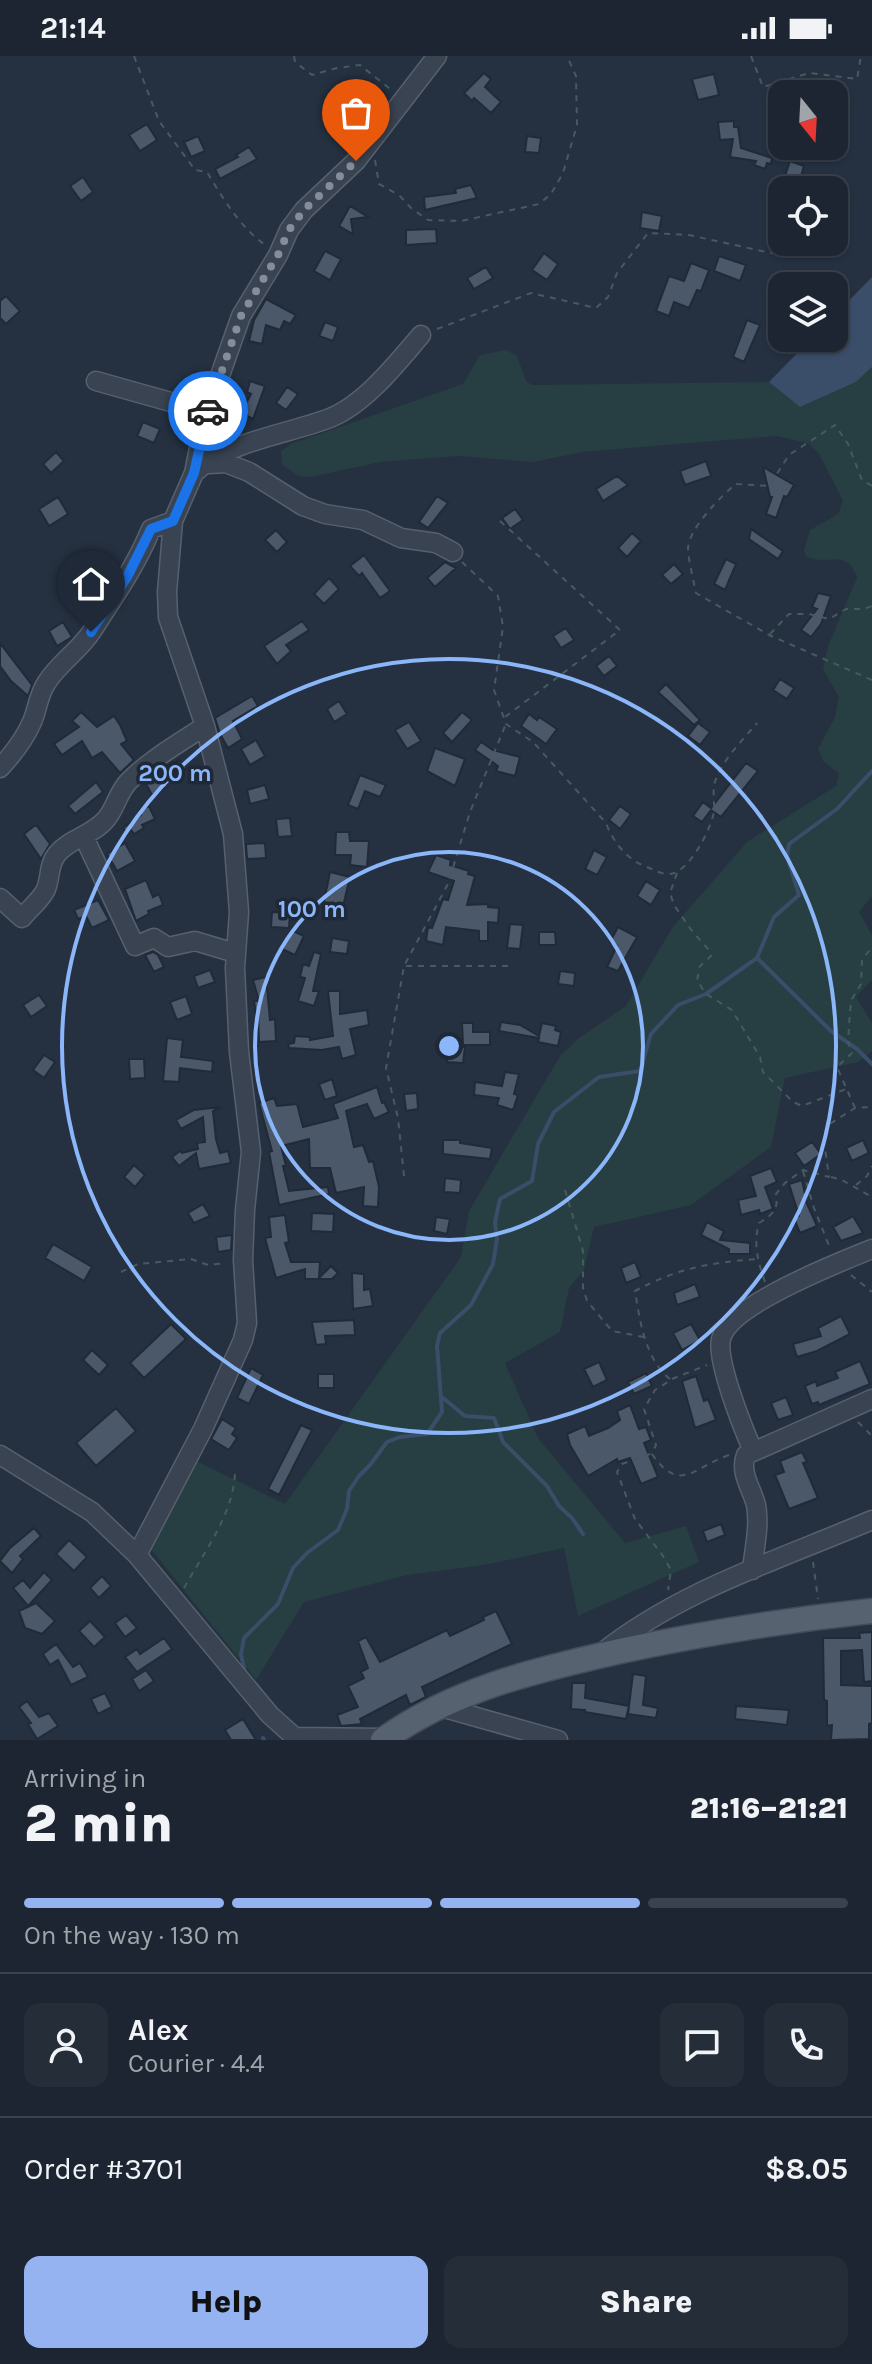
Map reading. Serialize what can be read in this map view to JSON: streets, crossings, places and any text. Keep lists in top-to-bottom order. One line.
{"north":"bottom","page":{"status":"21:14","heading":["2 min","Arriving in","21:16–21:21"],"panel":["Alex","Courier · 4.4","Order #3701","$8.05"],"bar":"On the way · 130 m","buttons":["Help","Share"]},"rings":["200 m","100 m"]}
